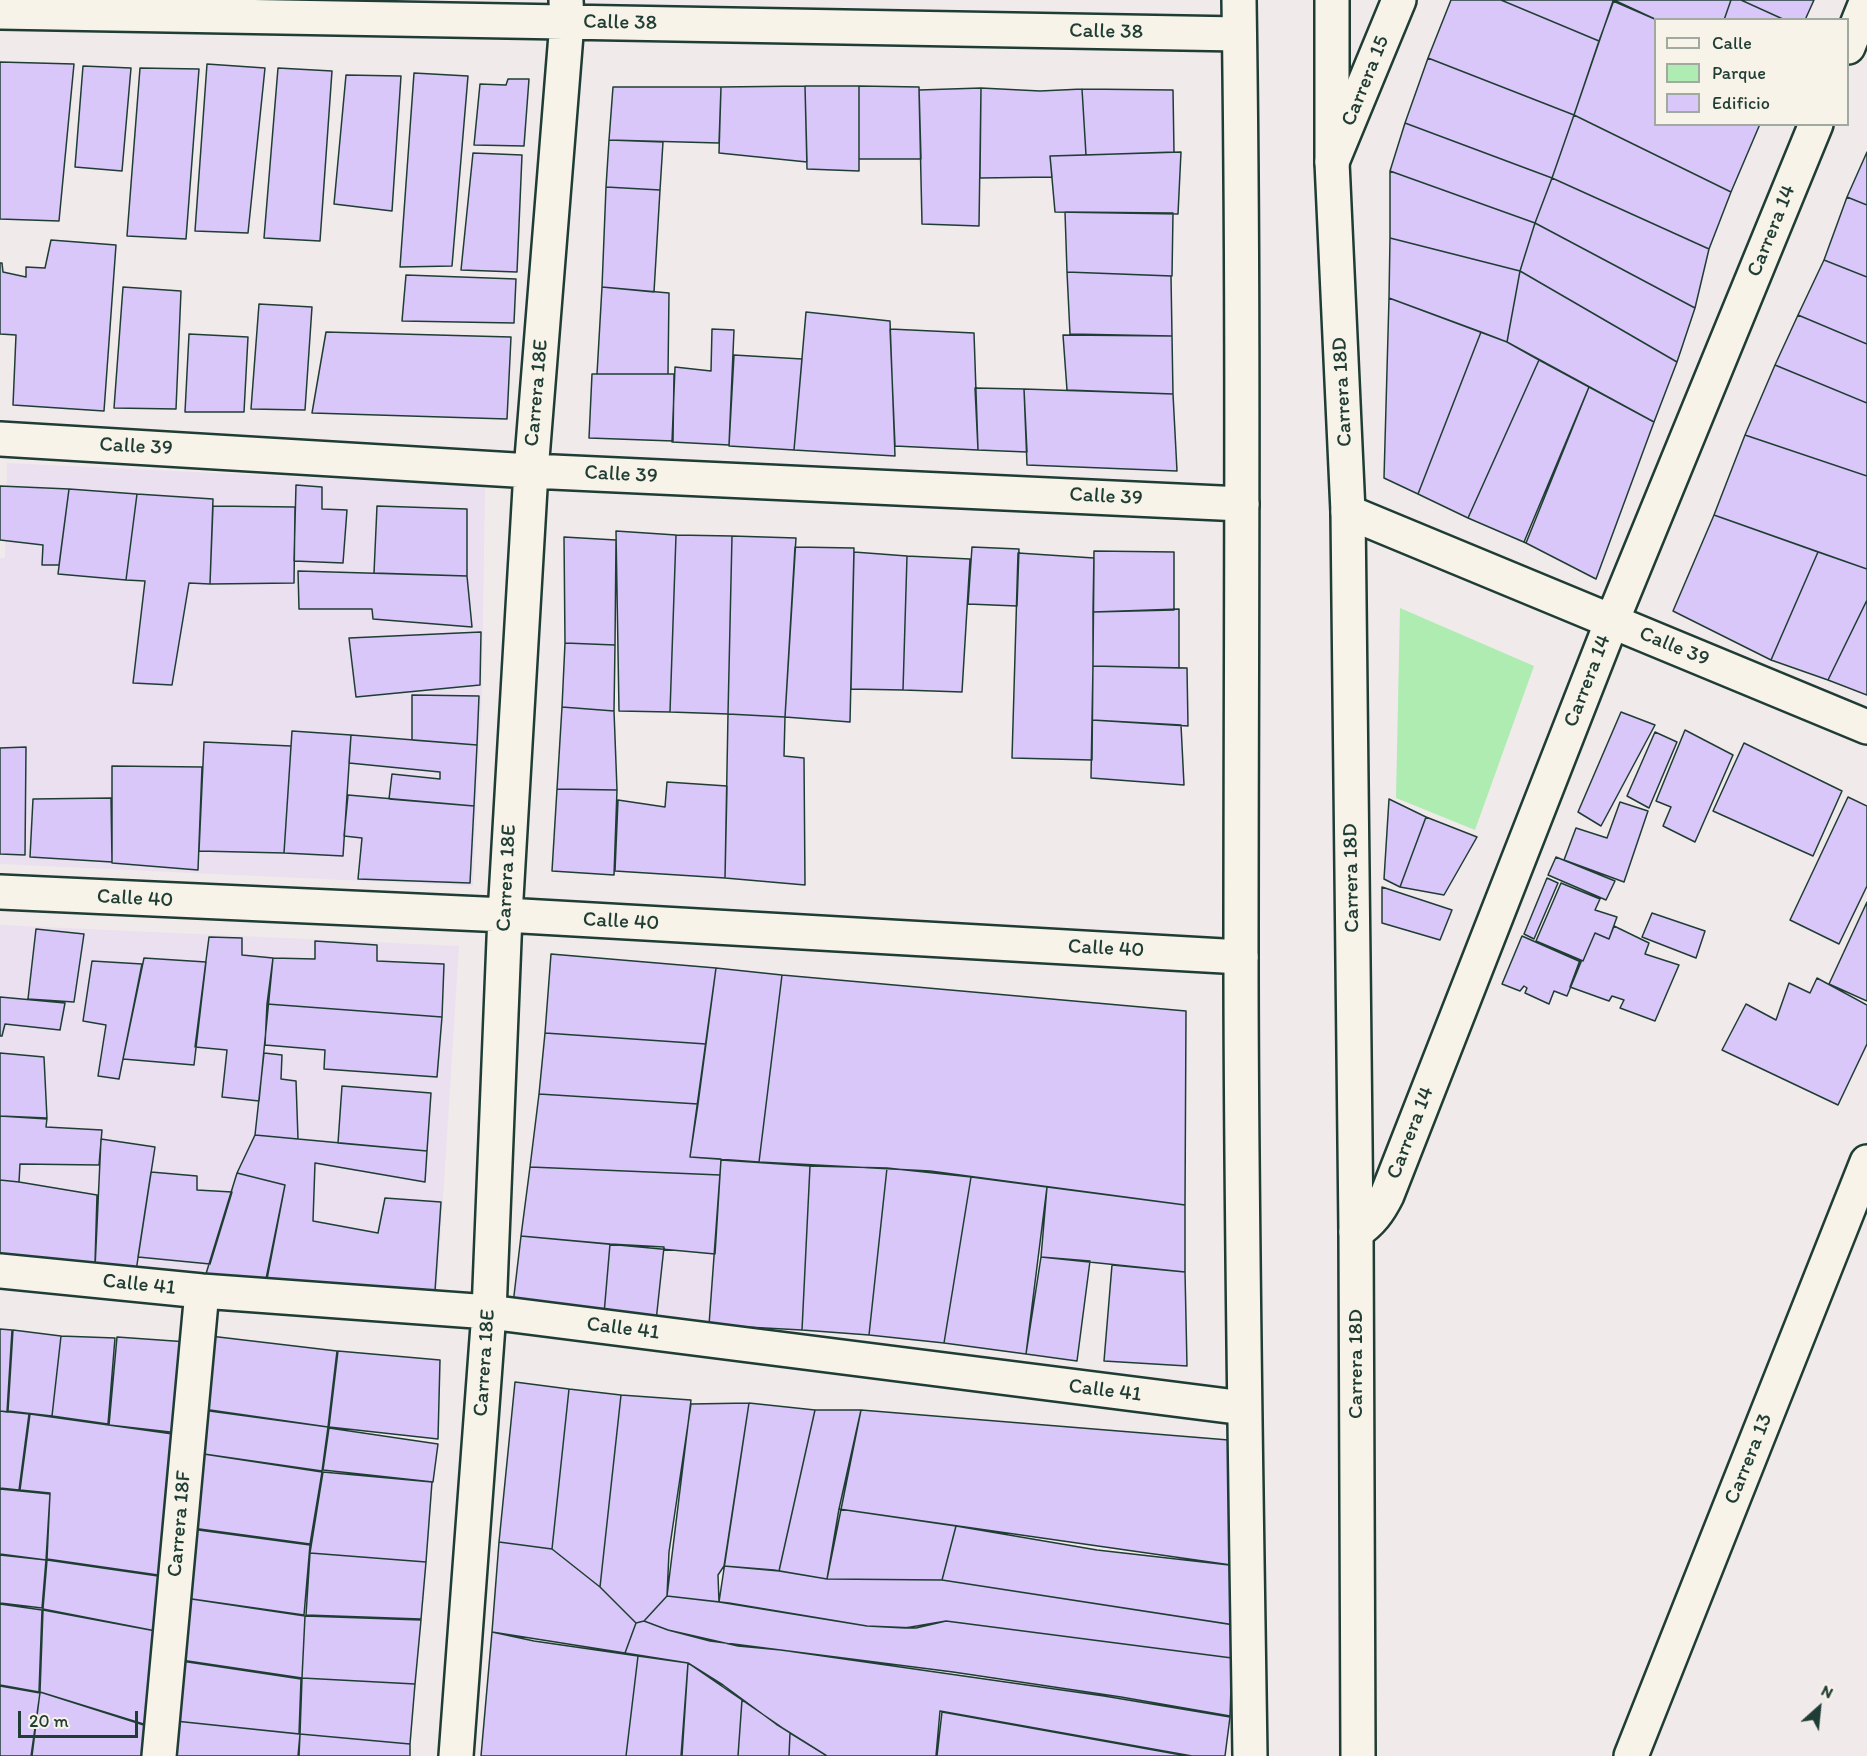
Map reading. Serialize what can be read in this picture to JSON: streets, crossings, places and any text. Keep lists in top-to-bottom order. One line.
{"streets":{"street":["Calle 38","Carrera 15","Carrera 14","Carrera 18D","Carrera 18E","Calle 39","Calle 40","Calle 41","Carrera 13","Carrera 18F"]},"crossings":[["Calle 38","Carrera 18E"],["Carrera 15","Carrera 18D"],["Carrera 14","Carrera 18D"],["Carrera 14","Calle 39"],["Carrera 18D","Calle 39"],["Carrera 18E","Calle 39"],["Carrera 18E","Calle 40"],["Carrera 18E","Calle 41"],["Calle 41","Carrera 18F"]],"legend":["Calle","Parque","Edificio"],"scale_bar":"20 m","north":"top right"}
